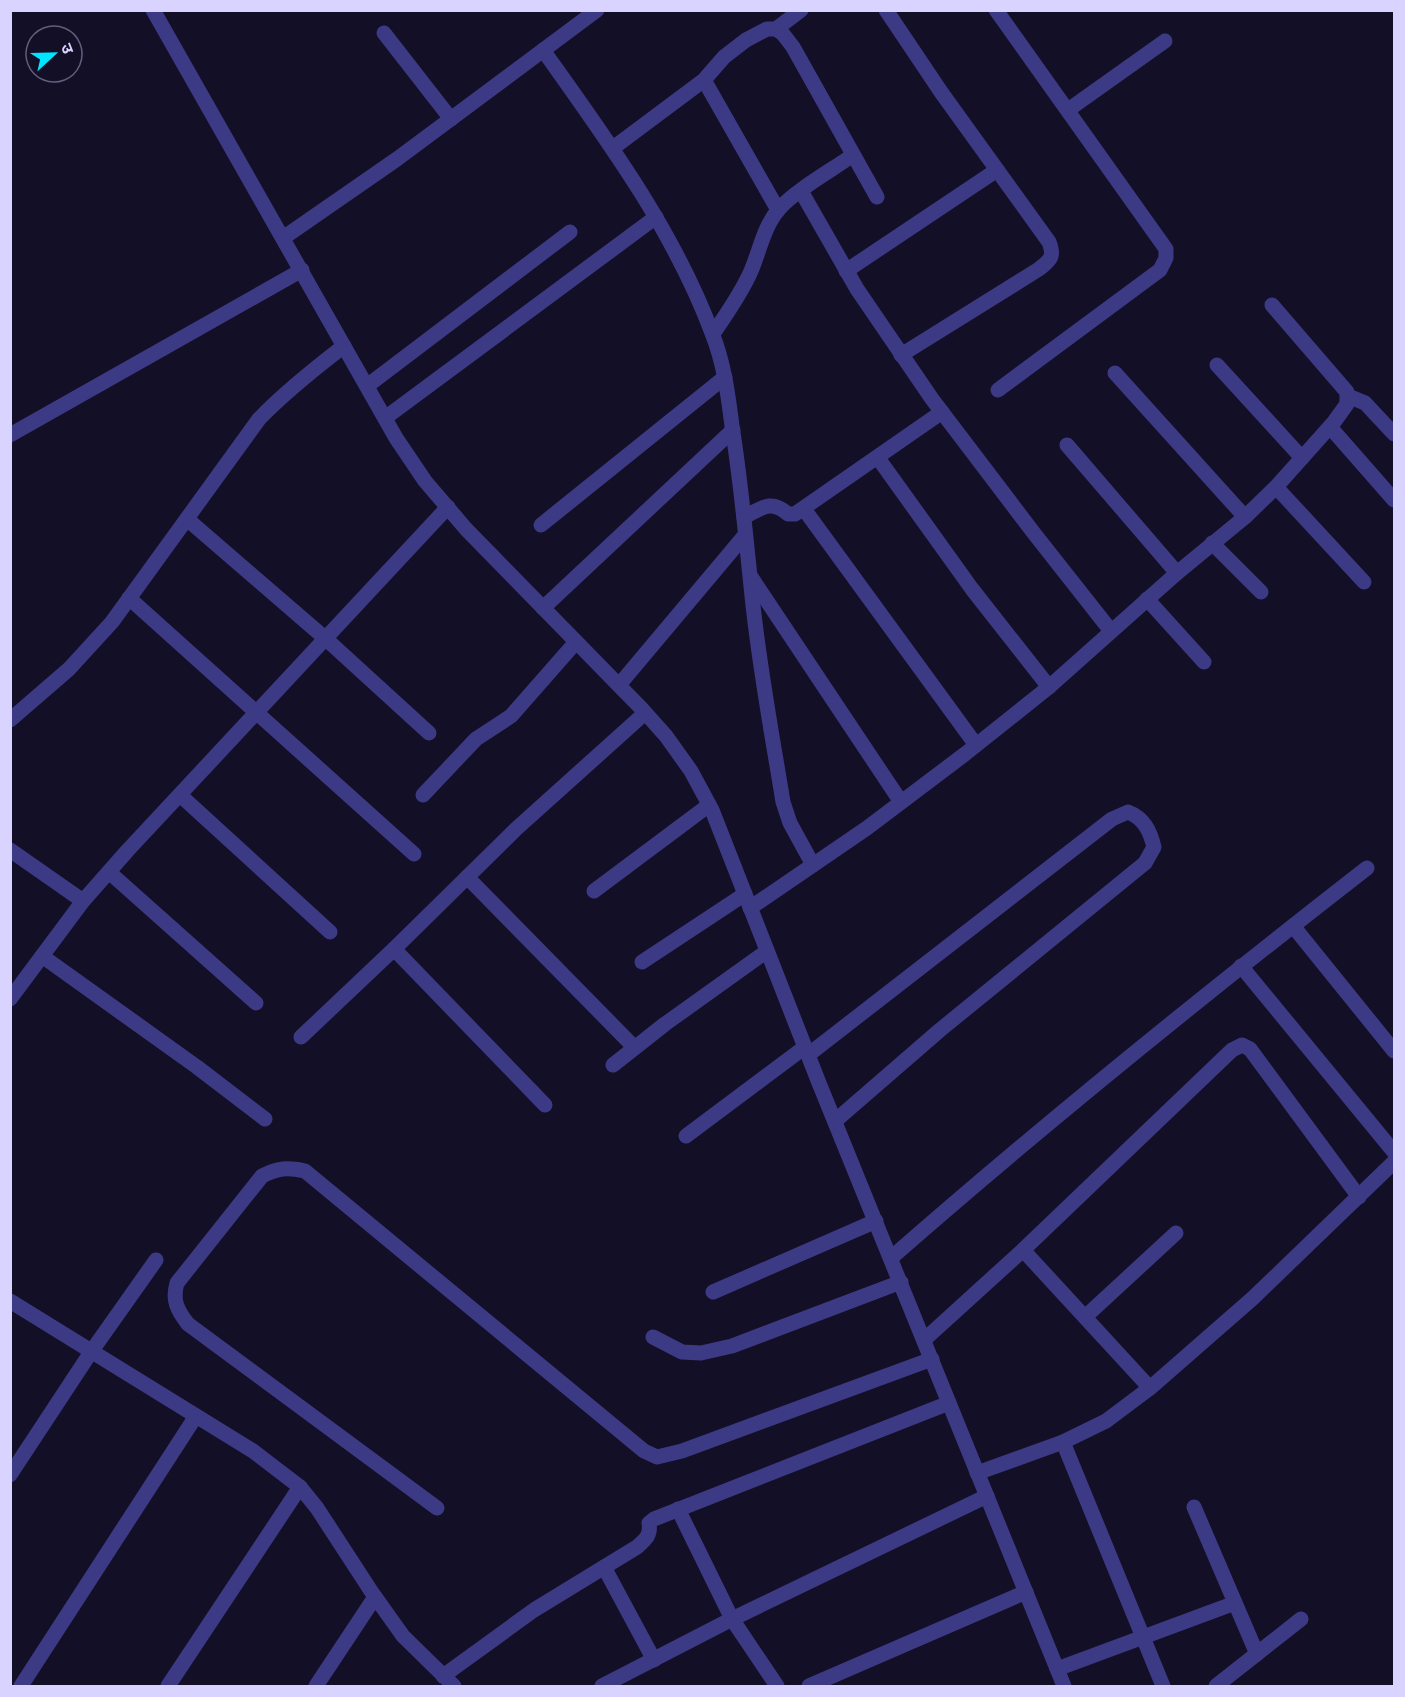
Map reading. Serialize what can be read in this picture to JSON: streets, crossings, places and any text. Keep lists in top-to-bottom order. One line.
{"north":"right"}
